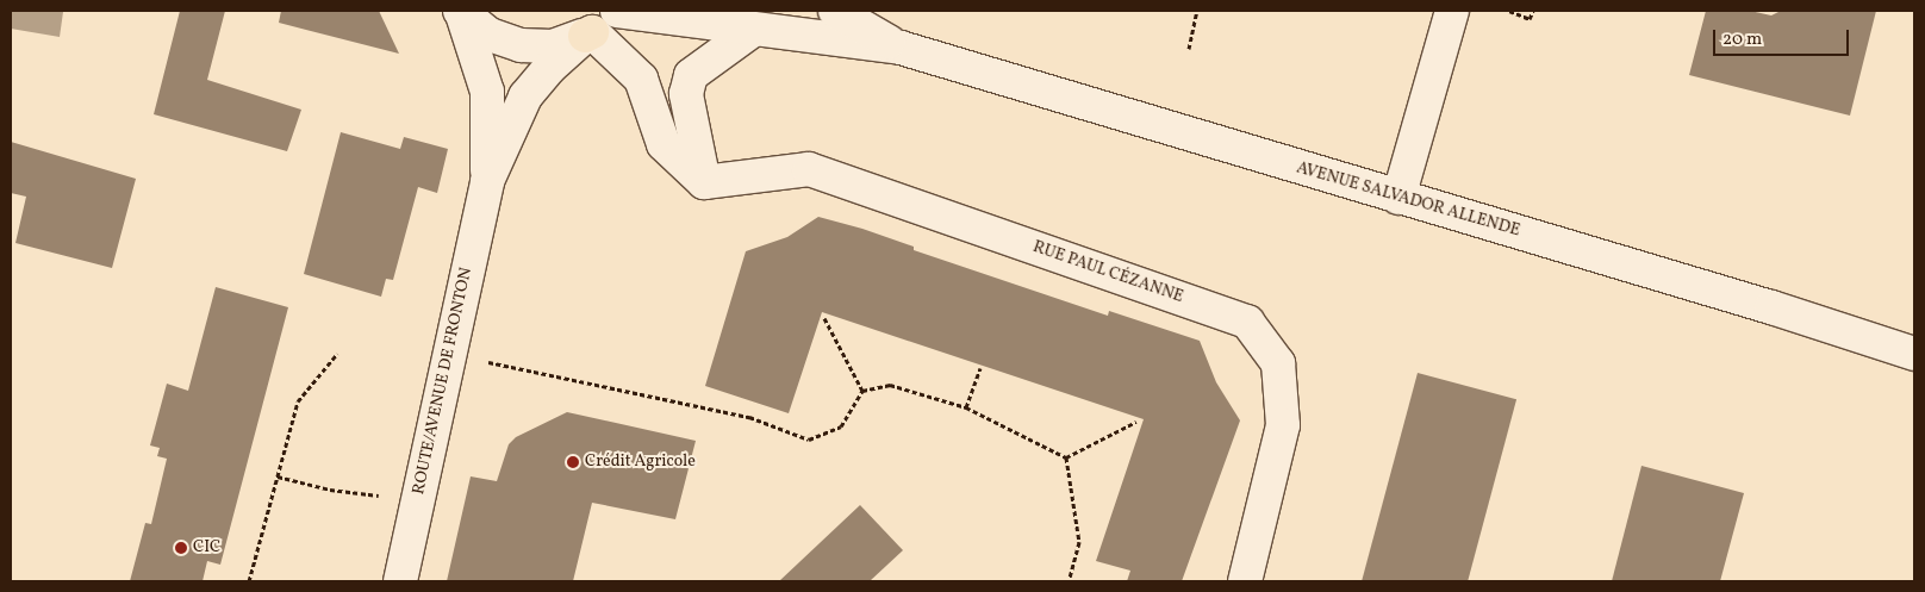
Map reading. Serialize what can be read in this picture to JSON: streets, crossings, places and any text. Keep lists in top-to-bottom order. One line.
{"streets":{"street":["AVENUE SALVADOR ALLENDE","RUE PAUL CÉZANNE","ROUTE/AVENUE DE FRONTON"]},"places":["Crédit Agricole","CIC"],"scale_bar":"20 m"}
